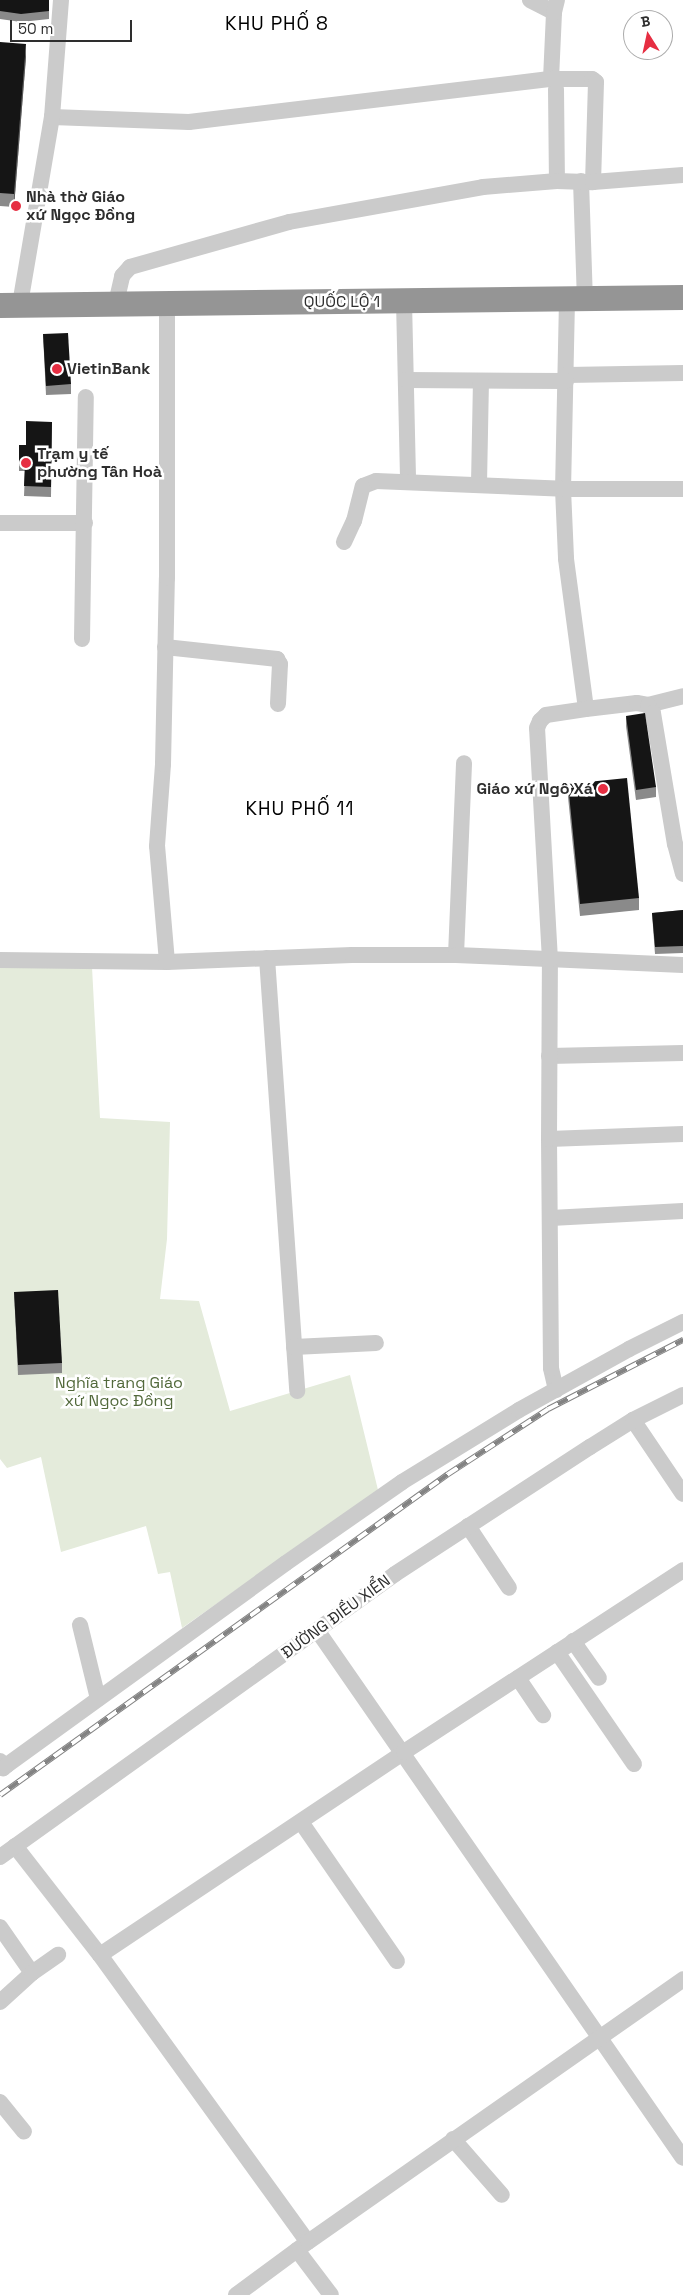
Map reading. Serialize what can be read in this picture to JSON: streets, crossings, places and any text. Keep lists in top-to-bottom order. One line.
{"streets":{"highway":["QUỐC LỘ 1"],"street":["ĐƯỜNG ĐIỀU XIỂN"]},"districts":["KHU PHỐ 8","KHU PHỐ 11"],"parks":["Nghĩa trang Giáo xứ Ngọc Đồng"],"places":["Nhà thờ Giáo xứ Ngọc Đồng","VietinBank","Trạm y tế phường Tân Hoà","Giáo xứ Ngô Xá"],"scale_bar":"50 m","north":"top"}
